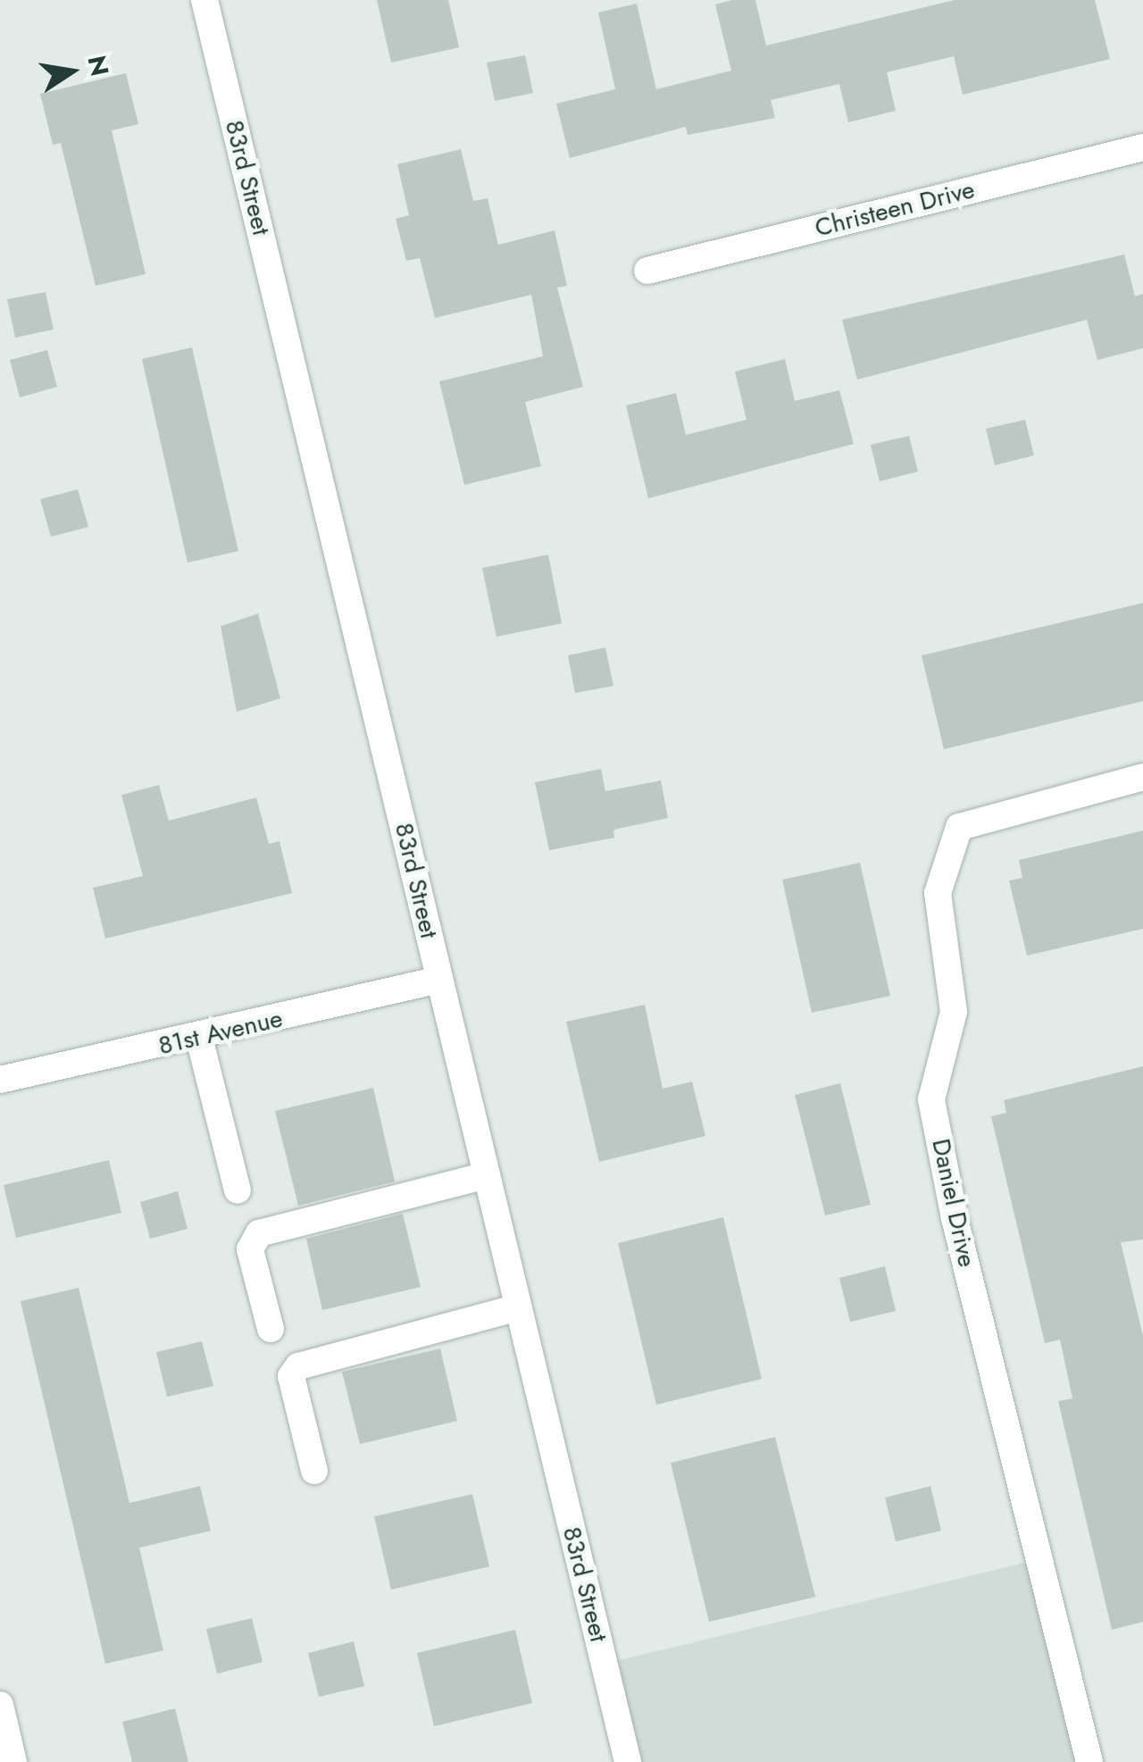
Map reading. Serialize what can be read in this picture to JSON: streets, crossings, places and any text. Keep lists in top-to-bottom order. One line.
{"streets":{"street":["83rd Street","Christeen Drive","81st Avenue","Daniel Drive"]},"crossings":[["83rd Street","81st Avenue"]],"north":"right"}
